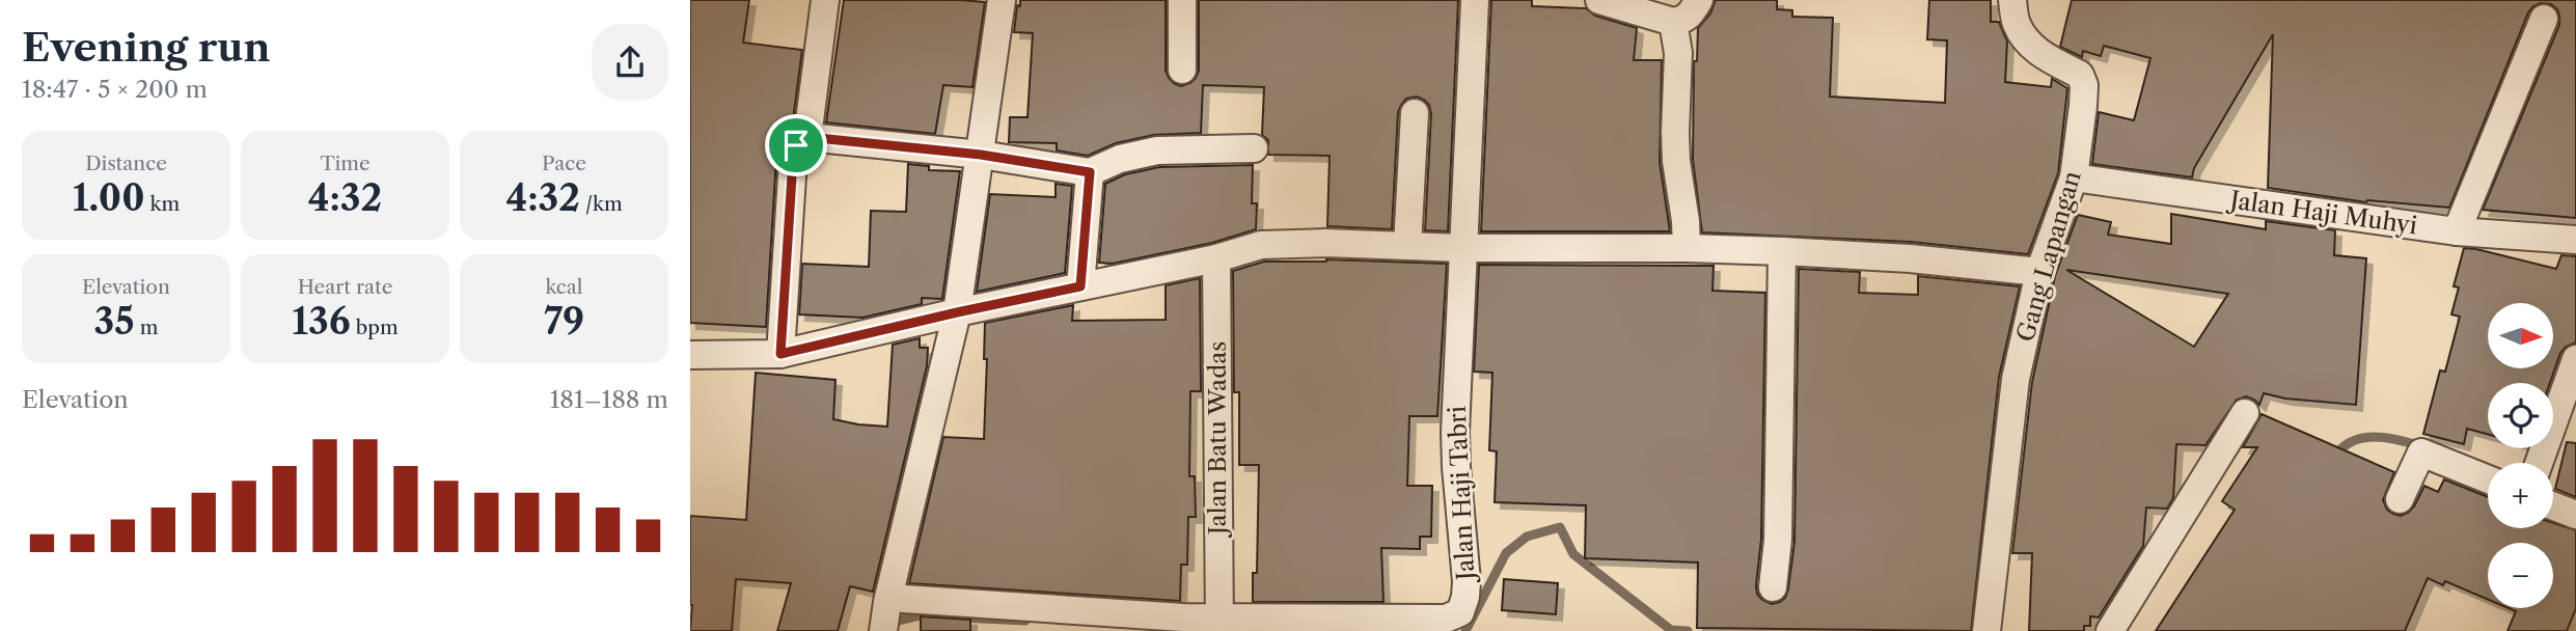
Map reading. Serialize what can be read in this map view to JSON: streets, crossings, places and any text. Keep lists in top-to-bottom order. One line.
{"streets":{"street":["Jalan Haji Muhyi","Gang Lapangan","Jalan Batu Wadas","Jalan Haji Tabri"]},"crossings":[["Jalan Haji Muhyi","Gang Lapangan"],["Jalan Batu Wadas","Jalan Haji Tabri"]],"north":"right","page":{"heading":["Evening run","18:47 · 5 × 200 m"],"stats":[["Distance","1.00 km"],["Time","4:32"],["Pace","4:32 /km"],["Elevation","35 m"],["Heart rate","136 bpm"],["kcal","79"]],"map_buttons":["+","−"],"chart":["Elevation","181–188 m"]}}
